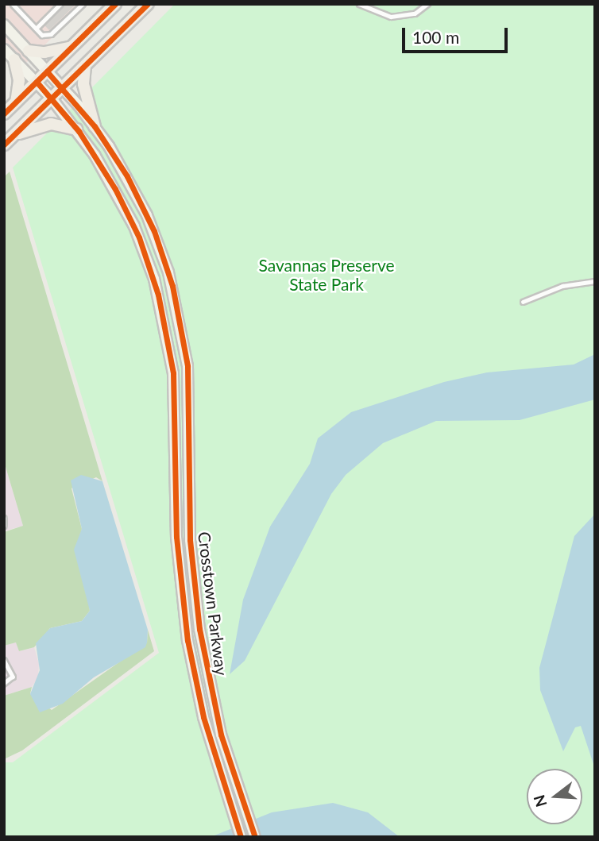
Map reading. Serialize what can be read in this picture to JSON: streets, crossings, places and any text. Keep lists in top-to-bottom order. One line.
{"streets":{"main road":["Crosstown Parkway"]},"parks":["Savannas Preserve State Park"],"scale_bar":"100 m","north":"left"}
